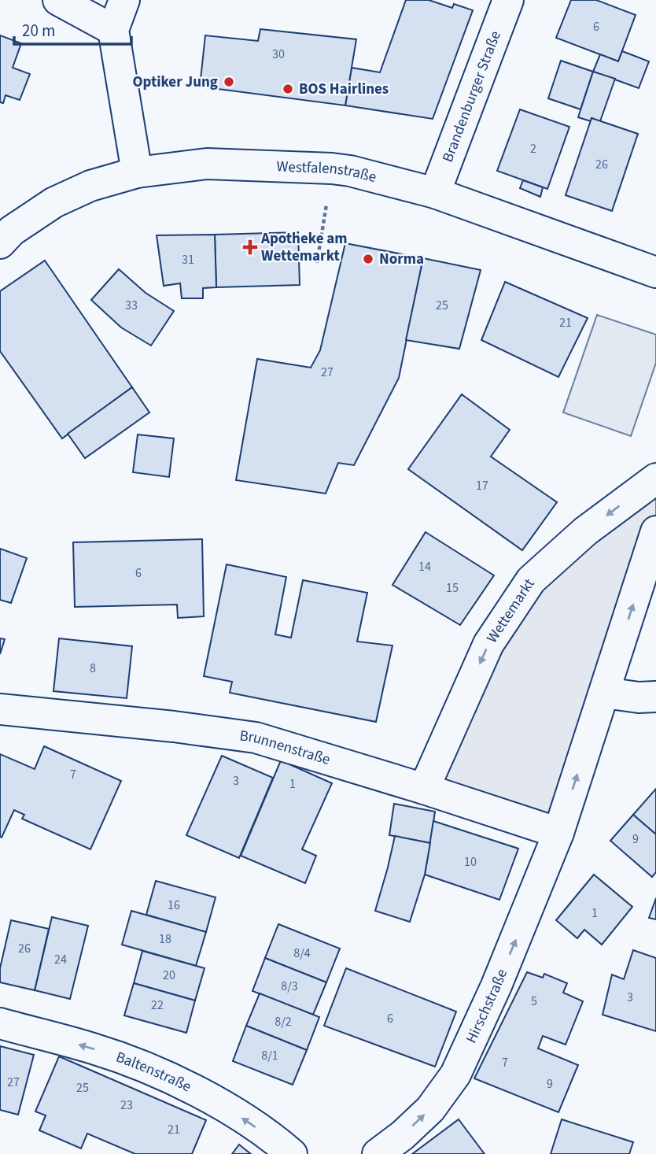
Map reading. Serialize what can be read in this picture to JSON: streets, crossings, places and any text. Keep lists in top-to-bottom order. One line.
{"streets":{"street":["Brandenburger Straße","Westfalenstraße","Wettemarkt","Brunnenstraße","Hirschstraße","Baltenstraße"]},"crossings":[["Brandenburger Straße","Westfalenstraße"],["Wettemarkt","Brunnenstraße"],["Brunnenstraße","Hirschstraße"]],"one_way":["Hirschstraße","Baltenstraße"],"places":{"other":["Optiker Jung","BOS Hairlines","Norma"],"health":["Apotheke am Wettemarkt"]},"house_numbers":["6","30","2","26","31","33","25","21","27","17","14","6","15","8","7","3","1","9","10","16","1","18","26","8/4","24","20","8/3","3","5","22","6","8/2","8/1","7","27","9","25","23","21"],"scale_bar":"20 m"}
